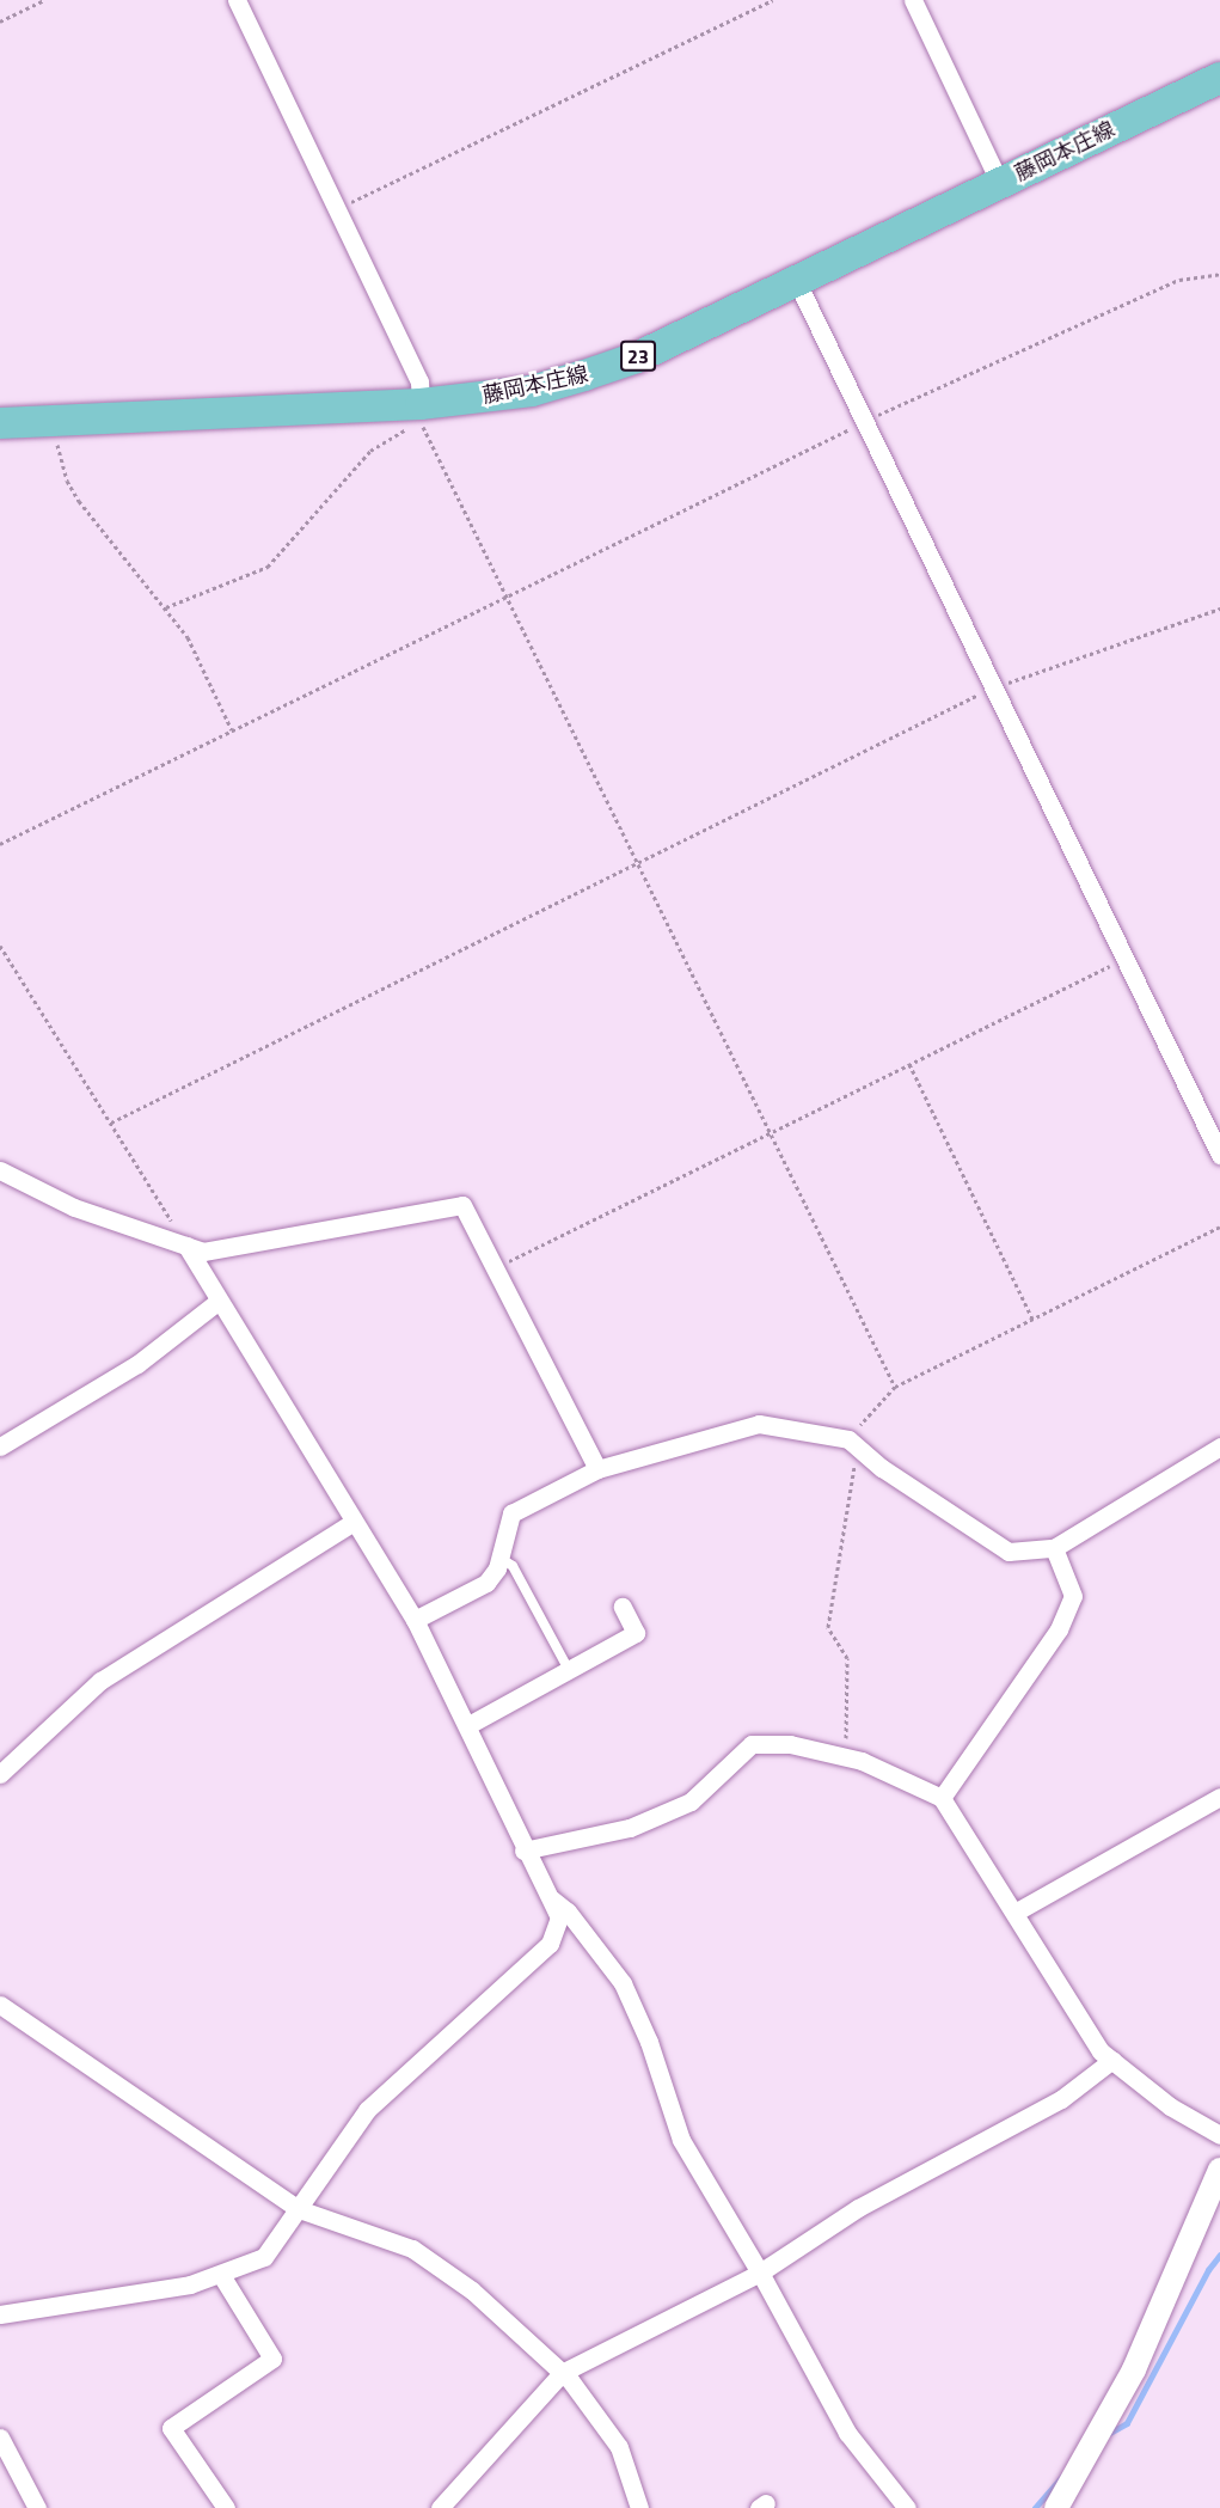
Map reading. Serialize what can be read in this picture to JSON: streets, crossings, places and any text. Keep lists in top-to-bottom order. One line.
{"streets":{"main road":["藤岡本庄線","23"]}}
